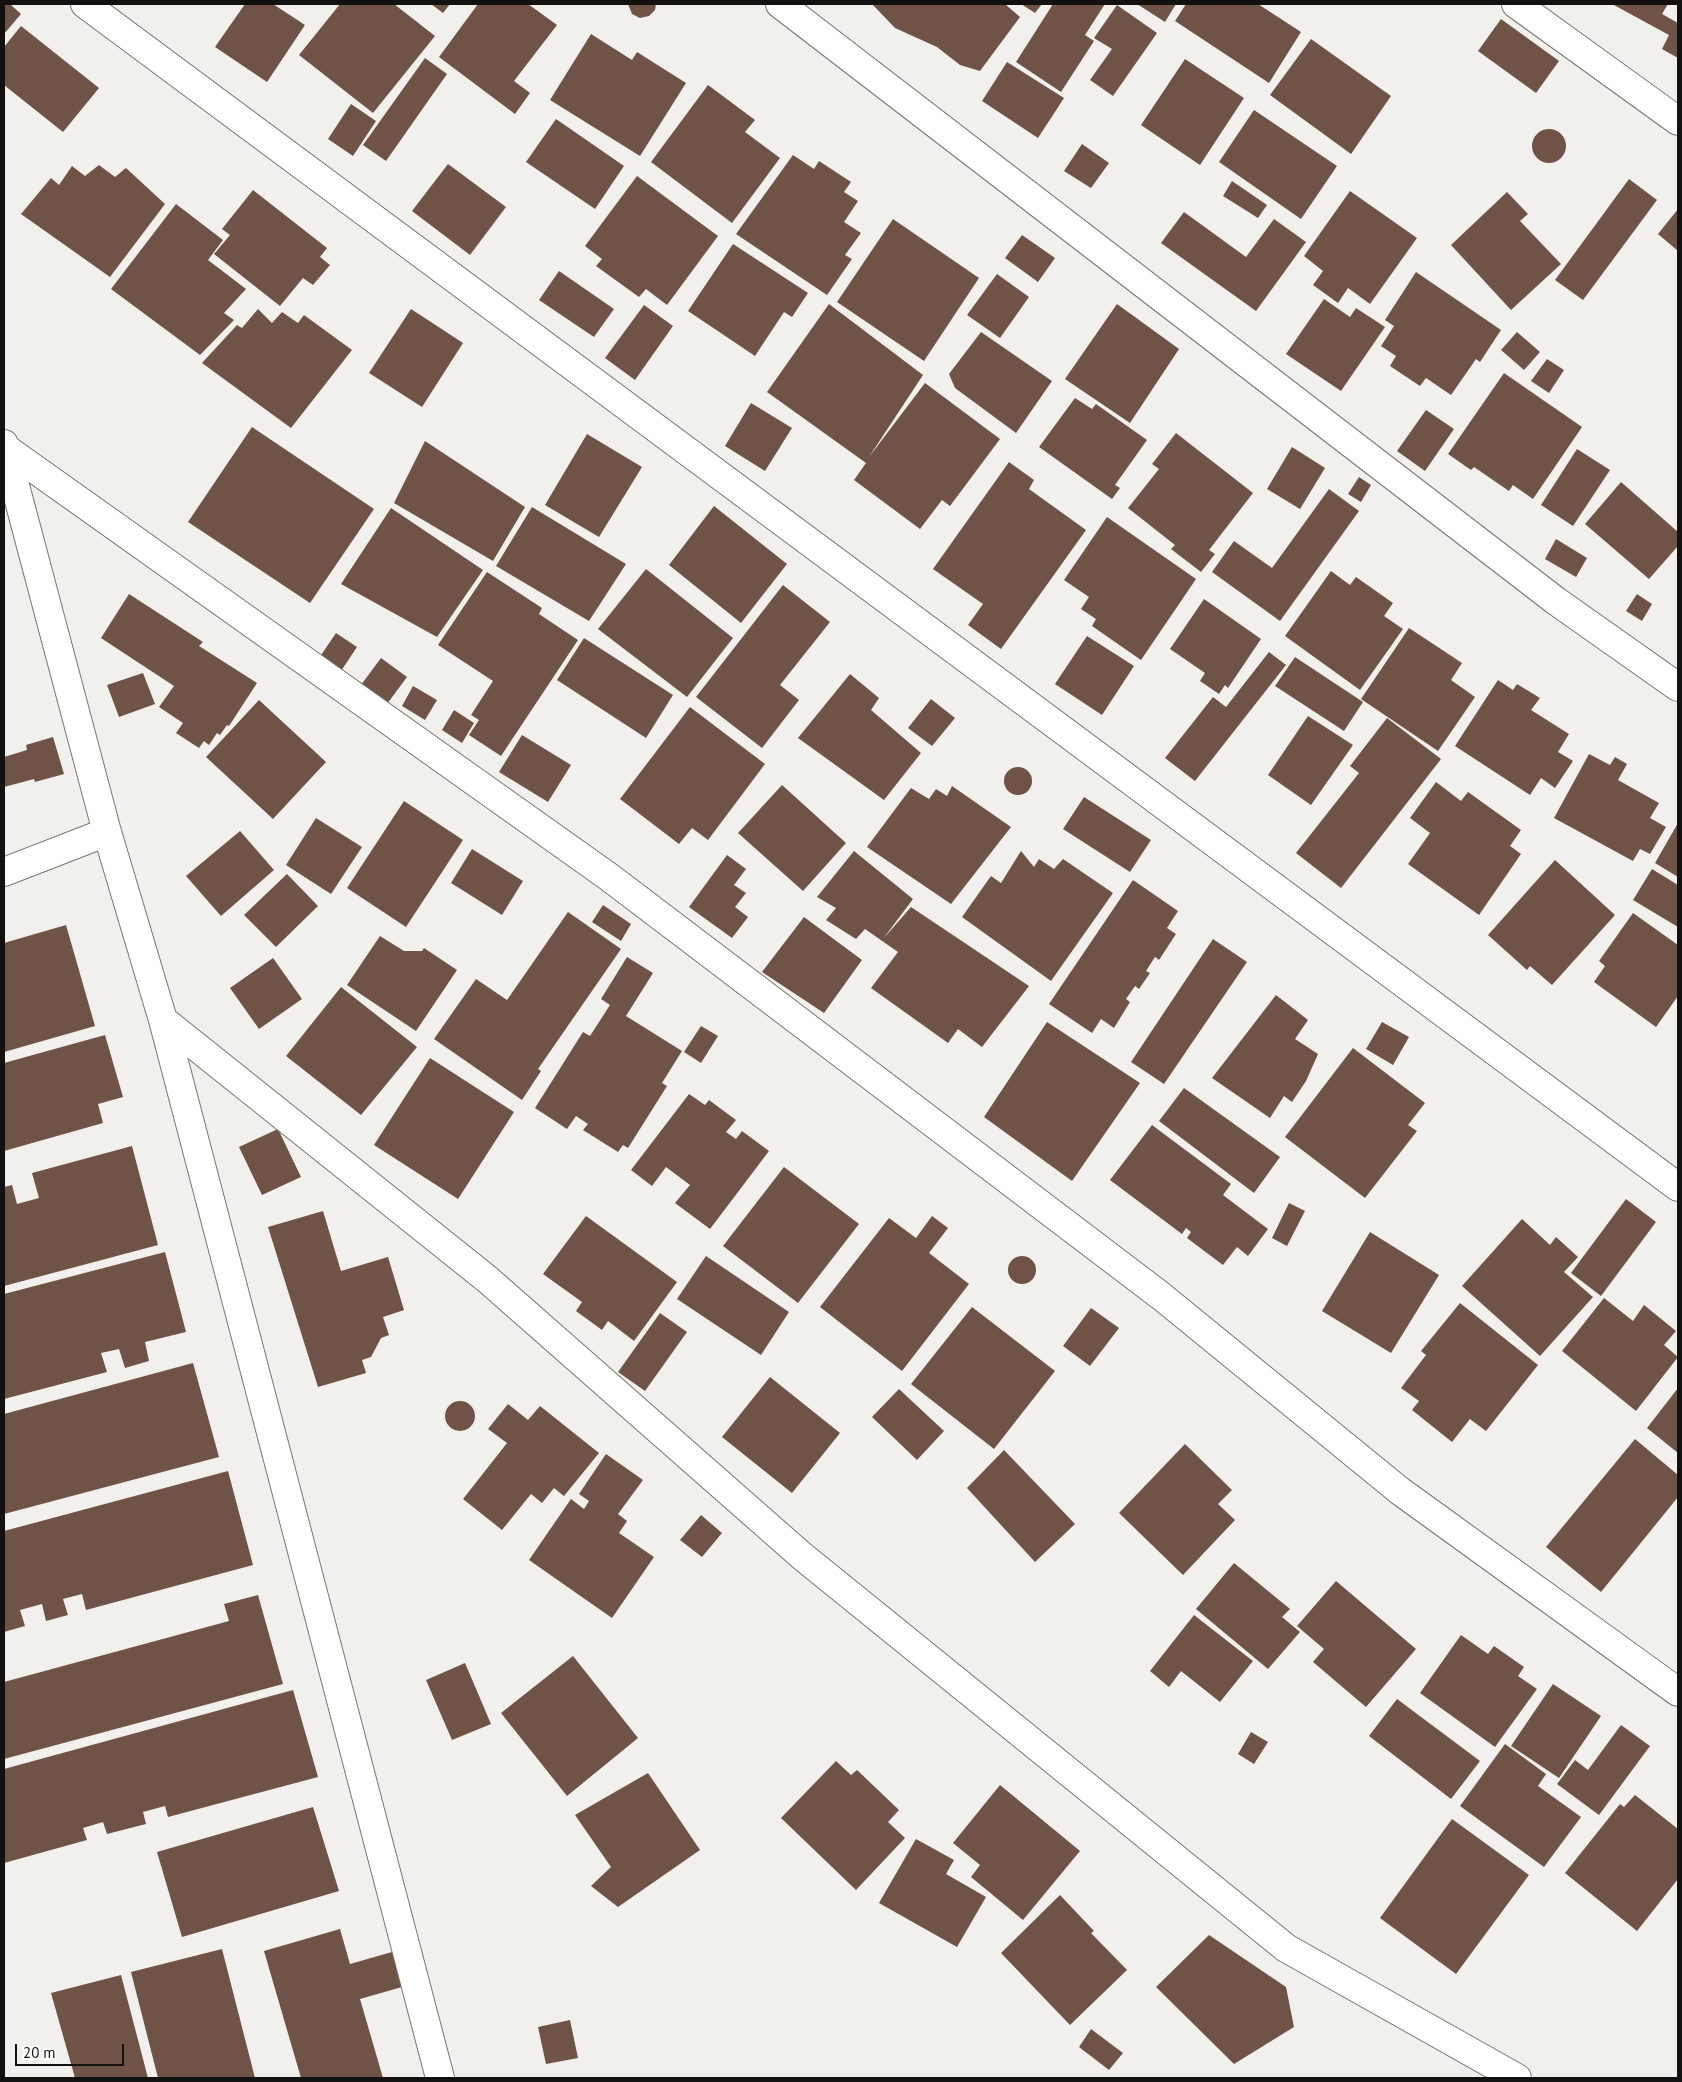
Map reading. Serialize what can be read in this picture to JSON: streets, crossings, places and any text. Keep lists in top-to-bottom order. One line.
{"scale_bar":"20 m"}
